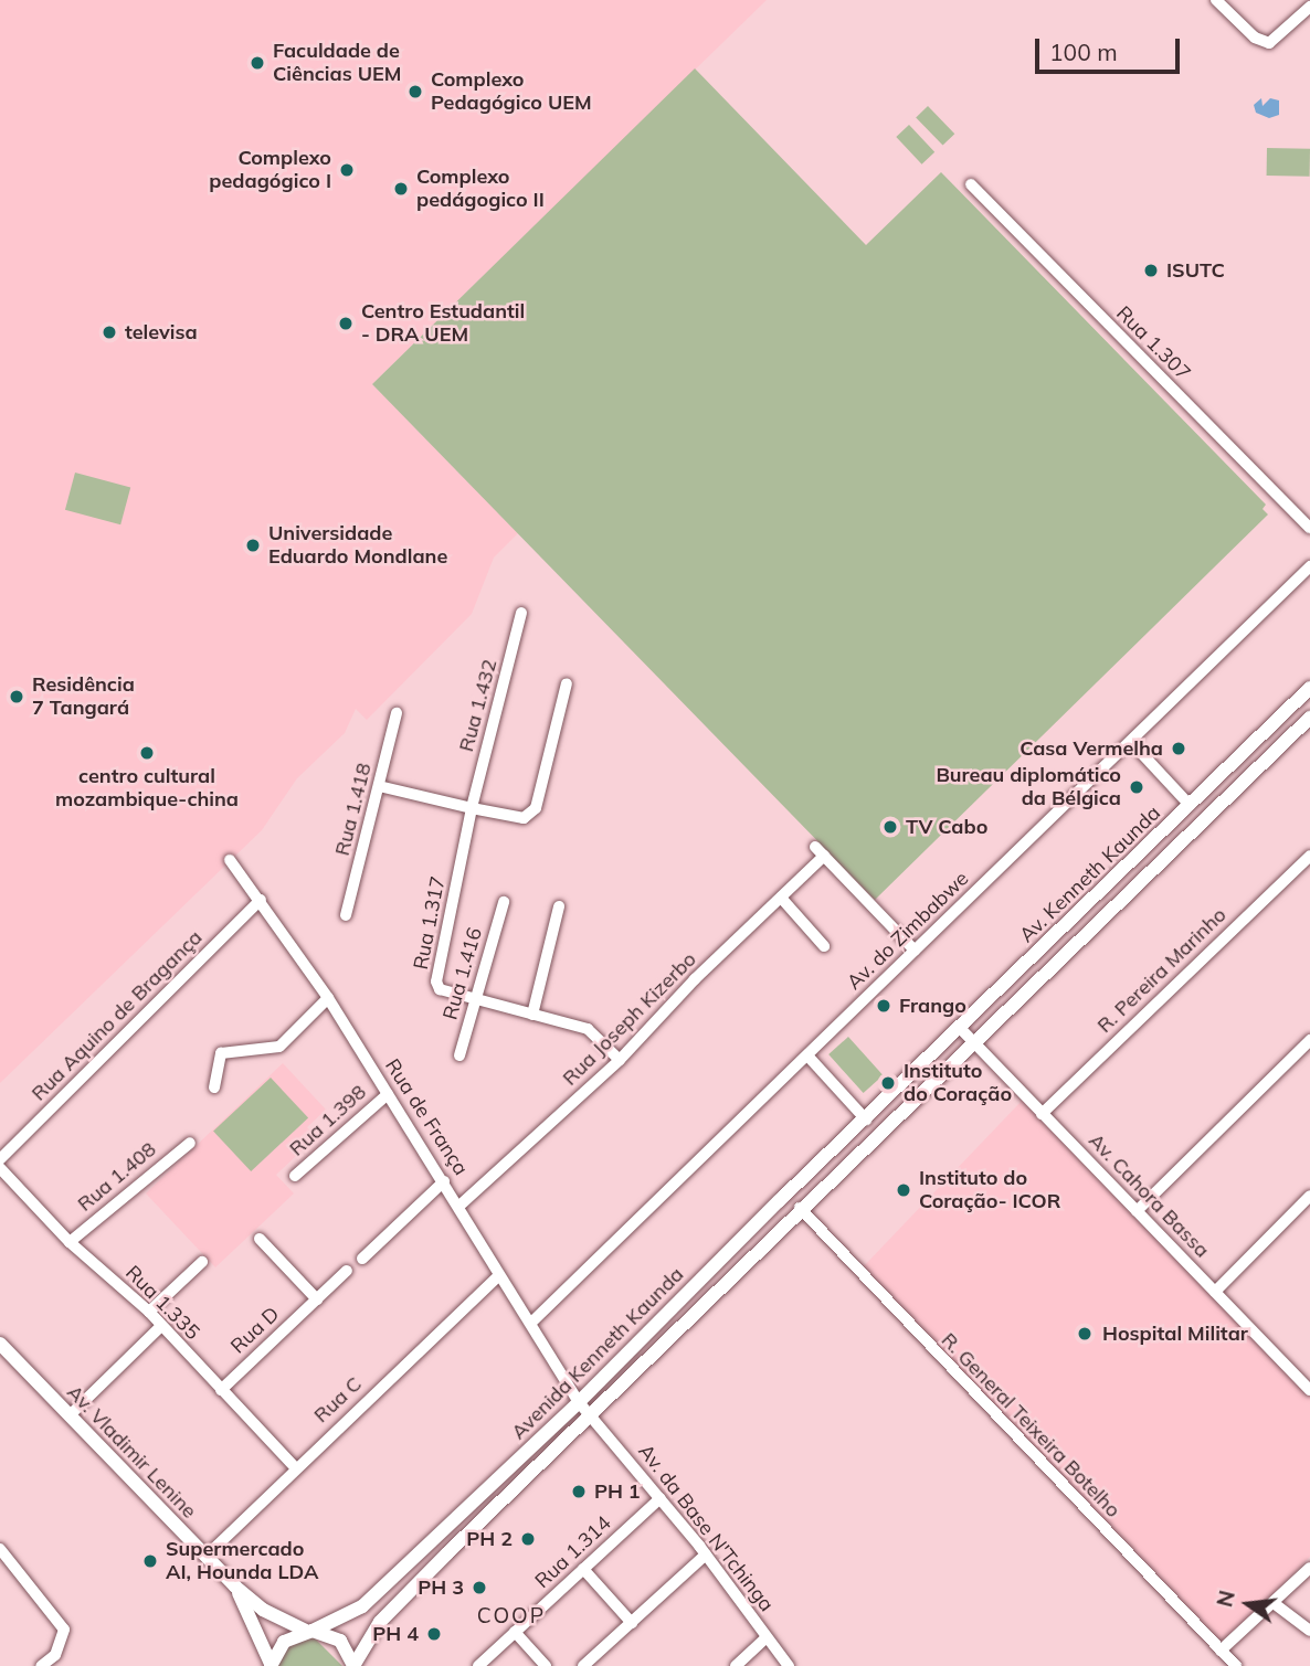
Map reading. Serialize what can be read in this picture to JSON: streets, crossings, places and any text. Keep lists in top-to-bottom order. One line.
{"streets":{"main road":["Av. Kenneth Kaunda","Avenida Kenneth Kaunda","Av. Vladimir Lenine"],"street":["Rua 1.307","Rua 1.432","Rua 1.418","Rua 1.317","Av. do Zimbabwe","R. Pereira Marinho","Rua 1.416","Rua Aquino de Bragança","Rua Joseph Kizerbo","Rua de França","Rua 1.398","Rua 1.408","Av. Cahora Bassa","Rua 1.335","Rua D","Rua C","R. General Teixeira Botelho","Av. da Base N'Tchinga","Rua 1.314"]},"crossings":[["Rua 1.432","Rua 1.317"],["Av. Kenneth Kaunda","Av. Cahora Bassa"],["Av. Kenneth Kaunda","Avenida Kenneth Kaunda"],["Rua 1.317","Rua 1.416"],["Rua 1.317","Rua Joseph Kizerbo"],["Av. do Zimbabwe","Rua Joseph Kizerbo"],["Av. do Zimbabwe","Rua de França"],["R. Pereira Marinho","Av. Cahora Bassa"],["Rua Aquino de Bragança","Rua de França"],["Rua Joseph Kizerbo","Rua de França"],["Rua de França","Rua 1.398"],["Rua de França","Avenida Kenneth Kaunda"],["Rua de França","Rua C"],["Rua de França","Av. da Base N'Tchinga"],["Rua 1.408","Rua 1.335"],["Rua 1.335","Rua D"],["Rua 1.335","Rua C"],["Avenida Kenneth Kaunda","R. General Teixeira Botelho"],["Avenida Kenneth Kaunda","Av. Vladimir Lenine"],["Avenida Kenneth Kaunda","Av. da Base N'Tchinga"],["Rua C","Av. Vladimir Lenine"],["Av. da Base N'Tchinga","Rua 1.314"]],"districts":["COOP"],"places":["Faculdade de Ciências UEM","Complexo Pedagógico UEM","Complexo pedagógico I","Complexo pedágogico II","ISUTC","Centro Estudantil - DRA UEM","televisa","Universidade Eduardo Mondlane","Residência 7 Tangará","Casa Vermelha","centro cultural mozambique-china","Bureau diplomático da Bélgica","TV Cabo","Frango","Instituto do Coração","Instituto do Coração- ICOR","Hospital Militar","PH 1","PH 2","Supermercado AI, Hounda LDA","PH 3","PH 4"],"scale_bar":"100 m","north":"left"}
